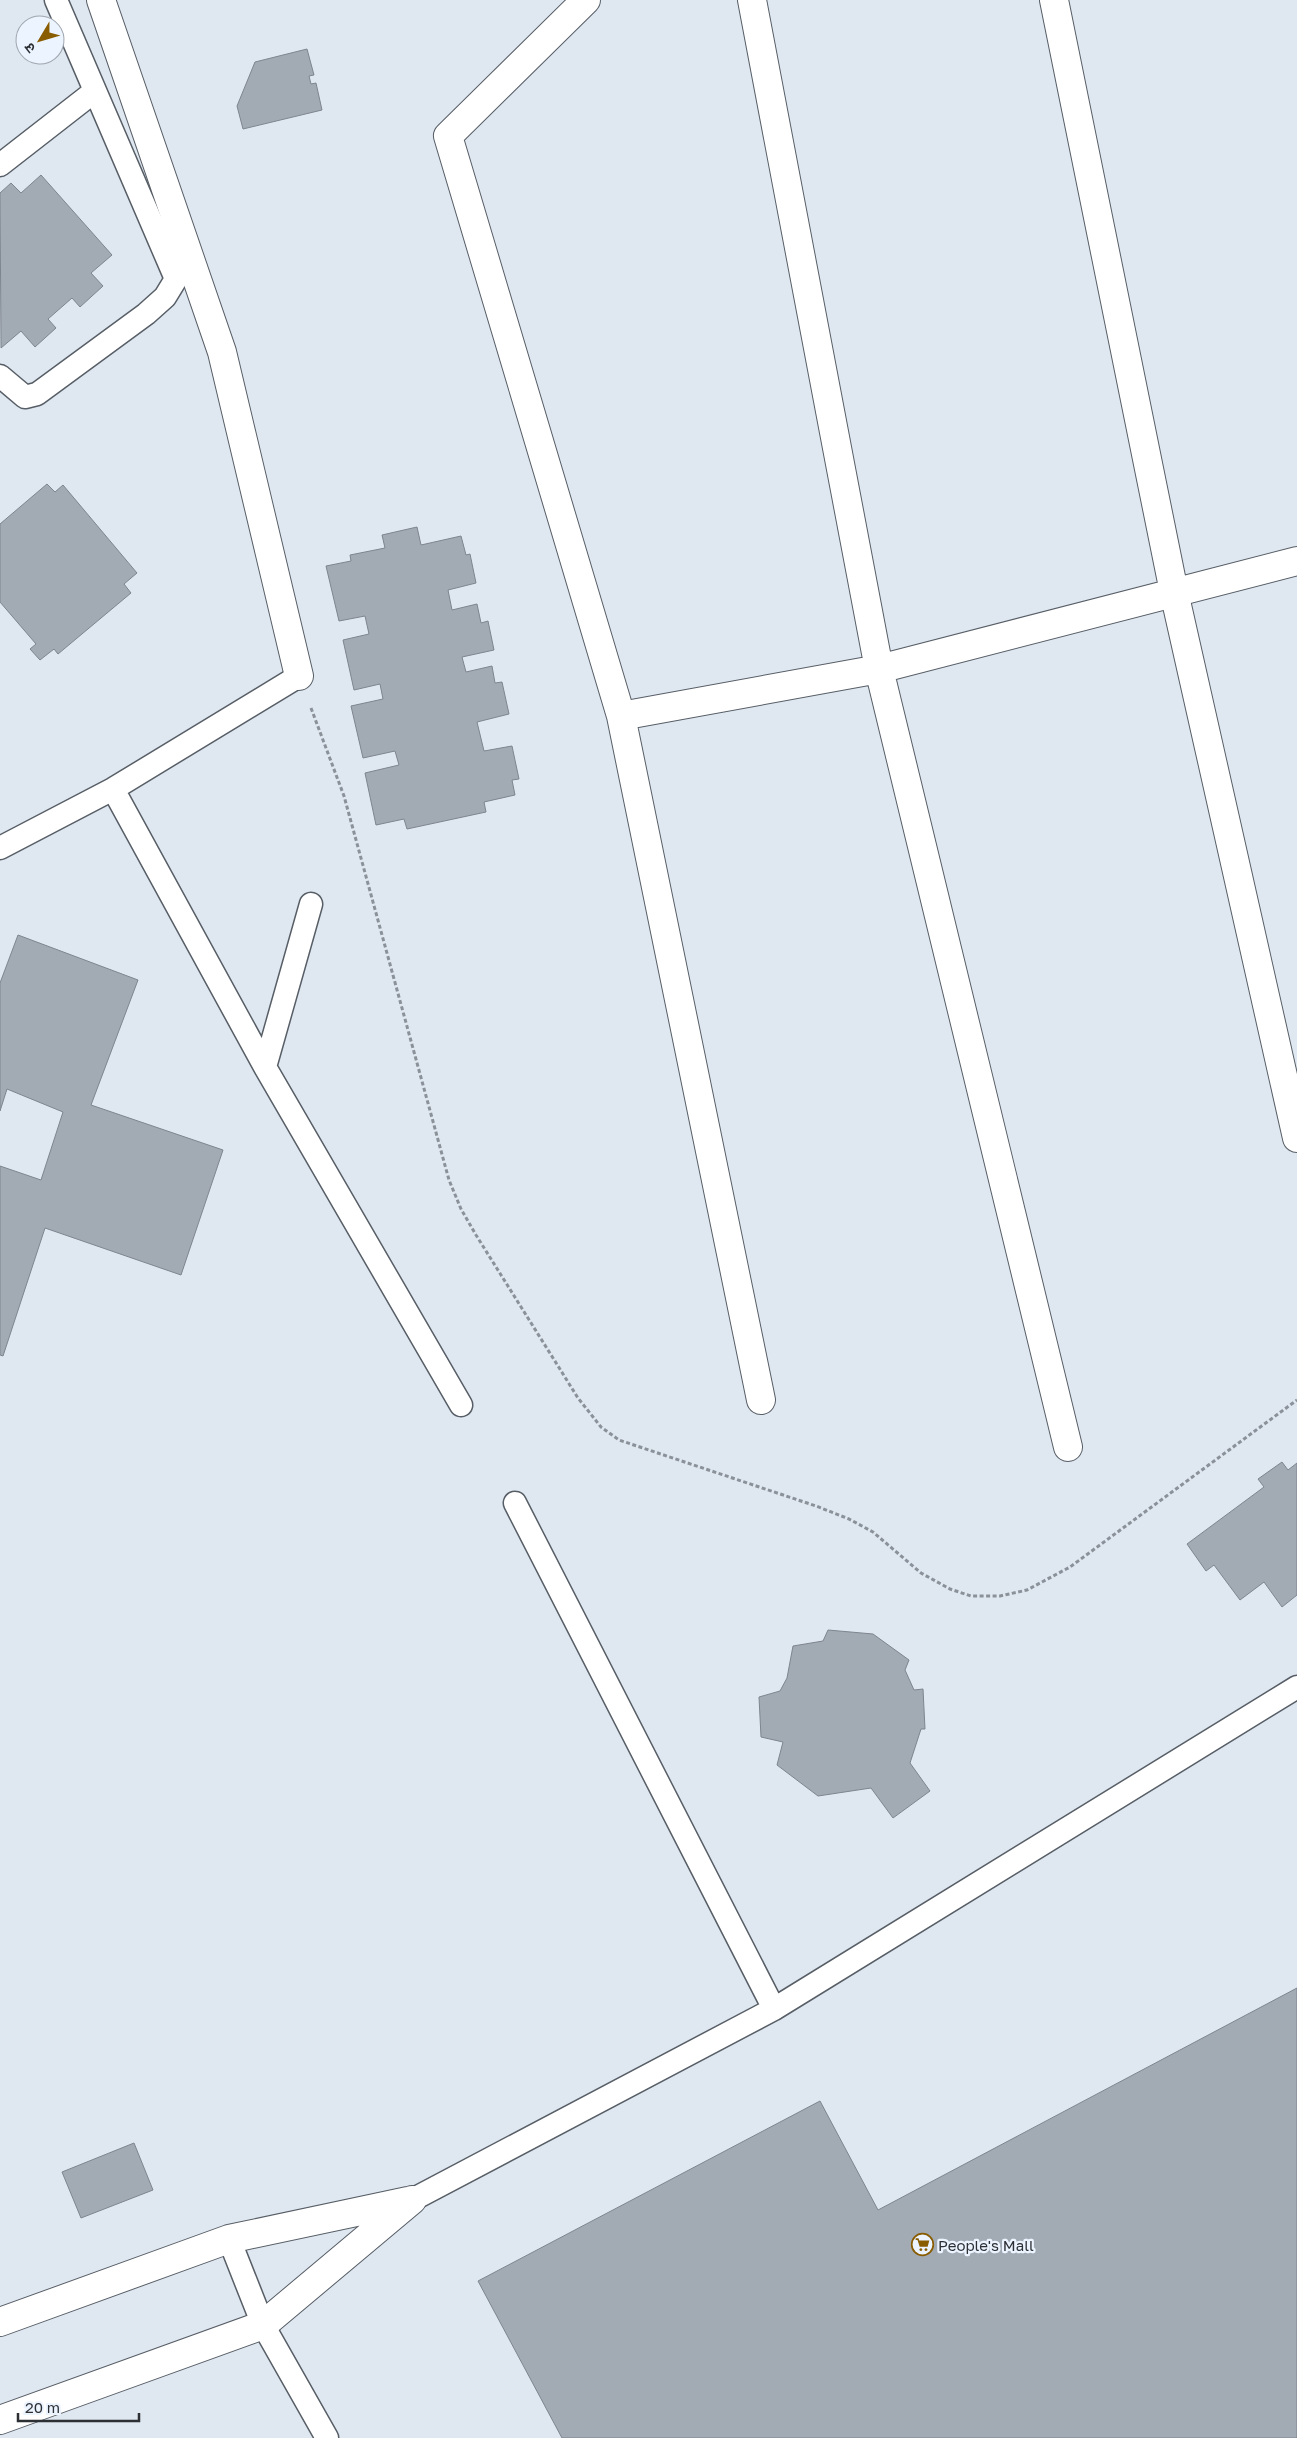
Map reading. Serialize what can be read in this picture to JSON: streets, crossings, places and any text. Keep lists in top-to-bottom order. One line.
{"places":{"supermarket":["People's Mall"]},"scale_bar":"20 m","north":"bottom left"}
